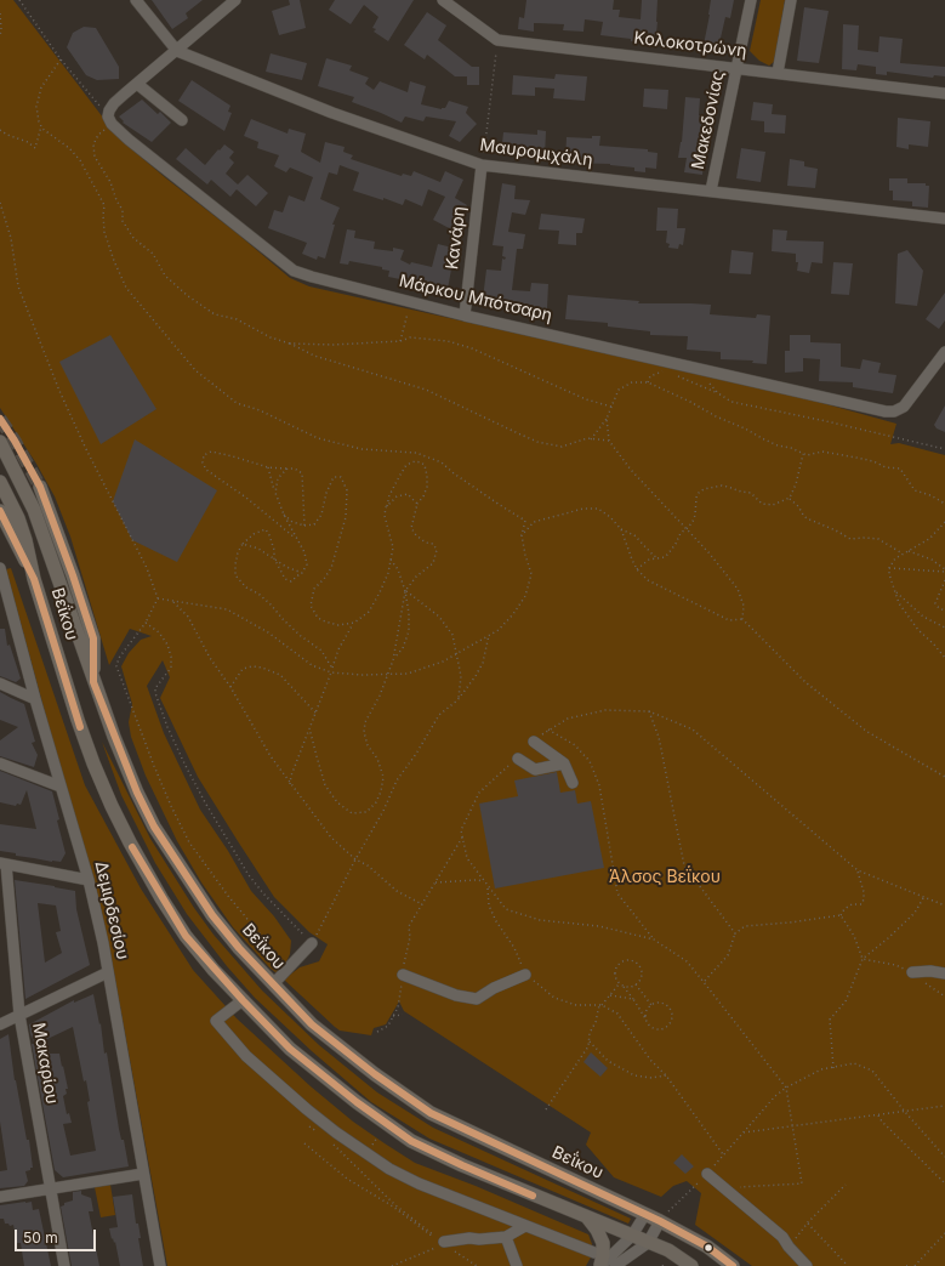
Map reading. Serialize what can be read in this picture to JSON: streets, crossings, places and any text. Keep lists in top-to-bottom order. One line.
{"streets":{"main road":["Βεΐκου"],"street":["Κολοκοτρώνη","Μακεδονίας","Μαυρομιχάλη","Κανάρη","Μάρκου Μπότσαρη","Δεμιρδεσίου","Μακαρίου"]},"crossings":[["Κολοκοτρώνη","Μακεδονίας"],["Μακεδονίας","Μαυρομιχάλη"],["Μαυρομιχάλη","Κανάρη"],["Κανάρη","Μάρκου Μπότσαρη"]],"parks":["Άλσος Βεΐκου"],"scale_bar":"50 m"}
